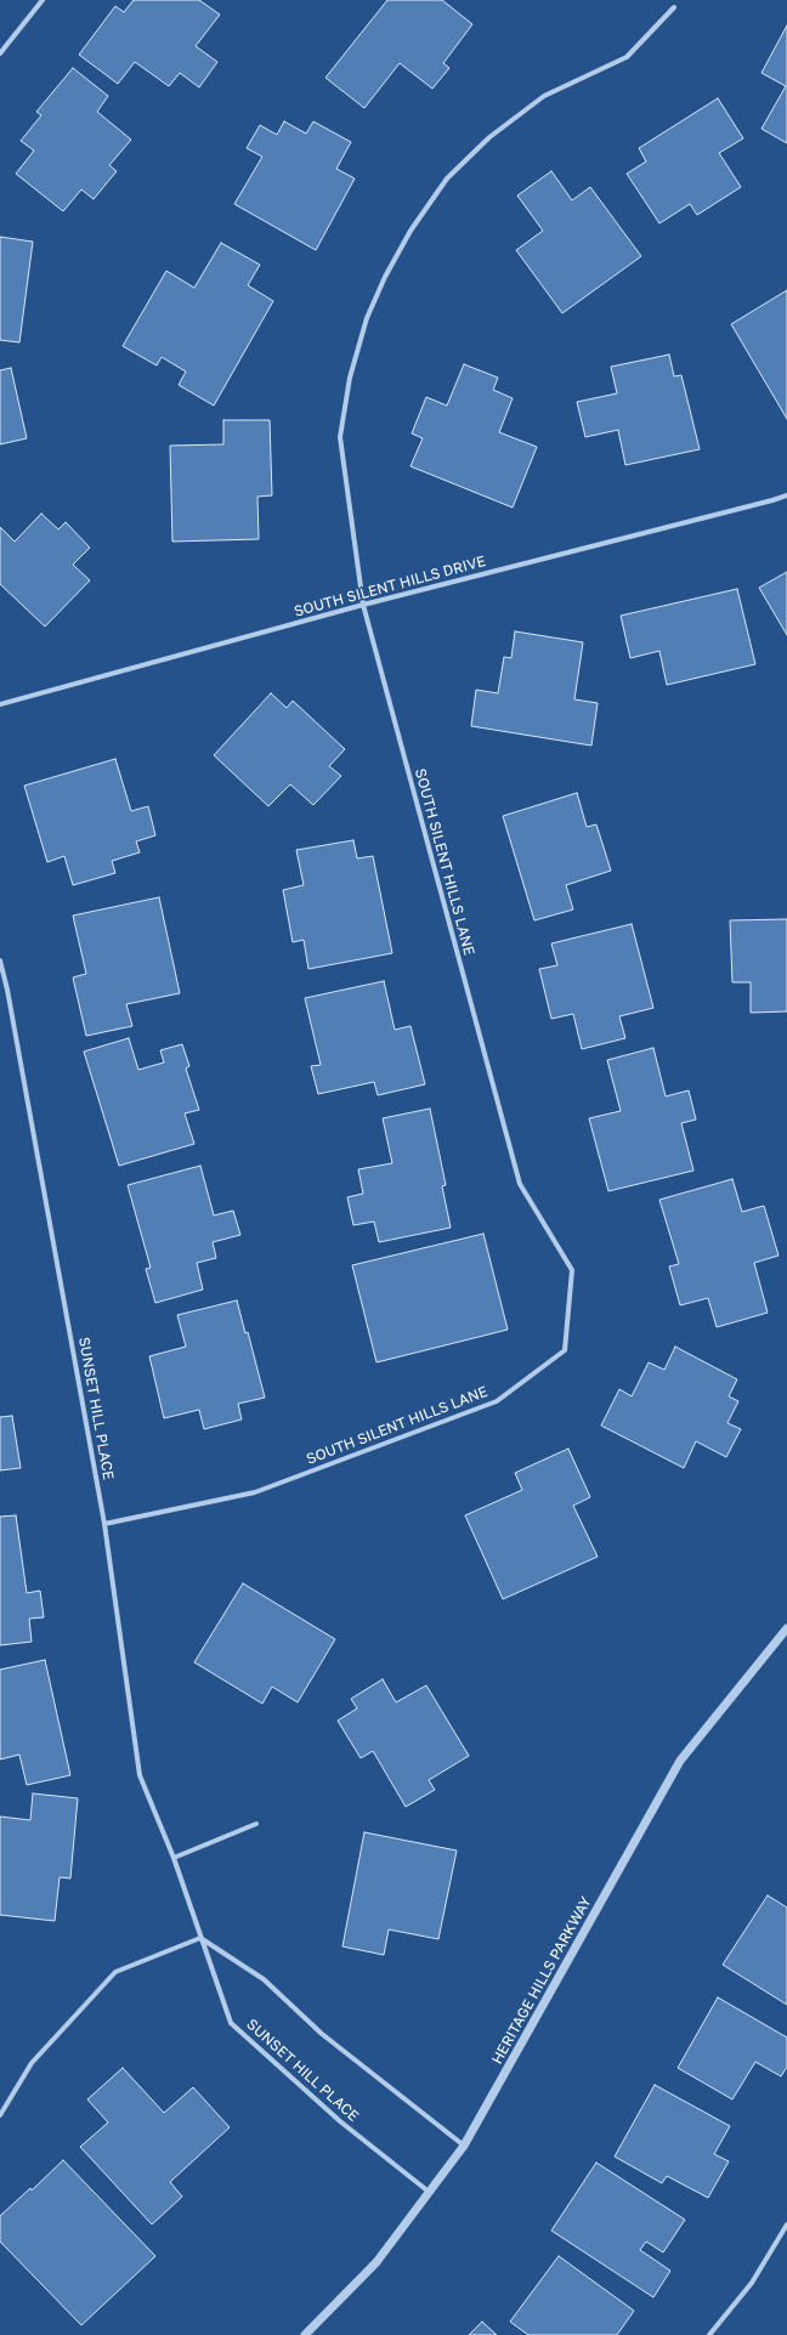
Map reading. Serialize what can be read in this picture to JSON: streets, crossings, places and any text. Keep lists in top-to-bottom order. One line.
{"streets":{"street":["SOUTH SILENT HILLS DRIVE","SOUTH SILENT HILLS LANE","SUNSET HILL PLACE","HERITAGE HILLS PARKWAY"]},"crossings":[["SOUTH SILENT HILLS DRIVE","SOUTH SILENT HILLS LANE"],["SOUTH SILENT HILLS LANE","SUNSET HILL PLACE"],["SUNSET HILL PLACE","HERITAGE HILLS PARKWAY"]]}
